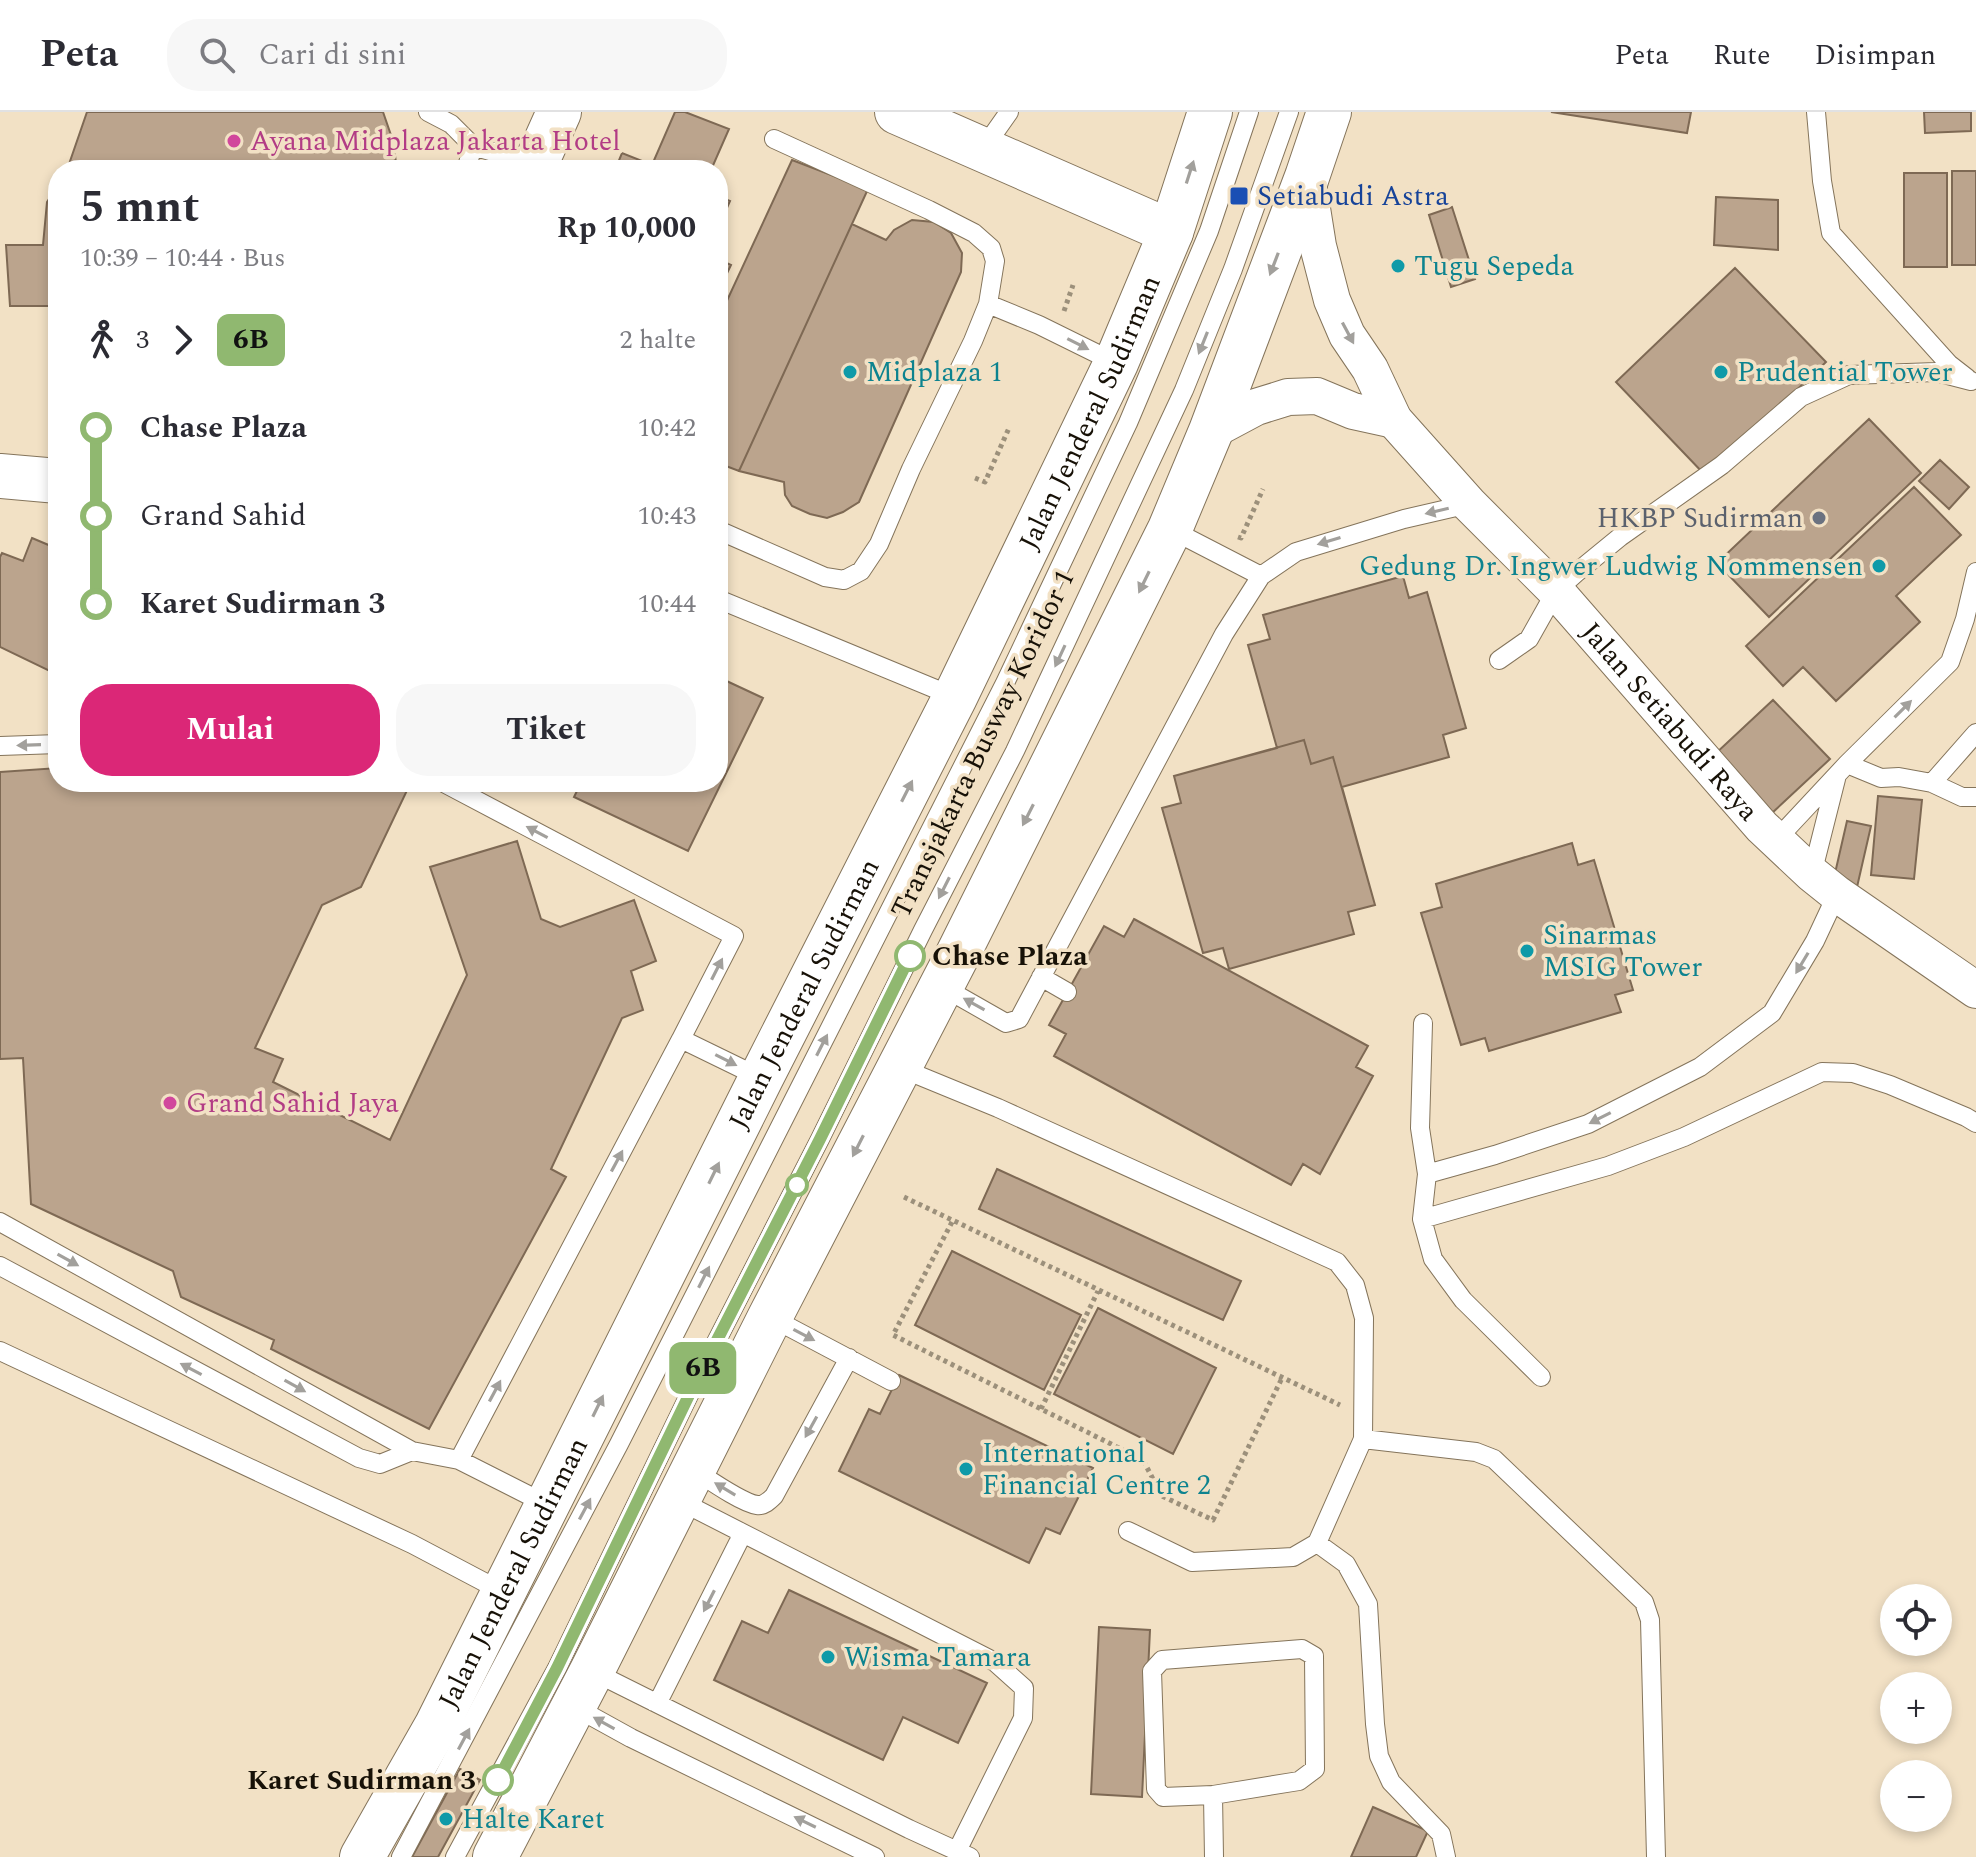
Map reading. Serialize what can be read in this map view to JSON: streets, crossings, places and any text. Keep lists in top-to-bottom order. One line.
{"streets":{"main road":["Jalan Jenderal Sudirman"],"street":["Jalan Setiabudi Raya"],"lane":["Transjakarta Busway Koridor 1"]},"places":{"other":["Ayana Midplaza Jakarta Hotel","Tugu Sepeda","Midplaza 1","Prudential Tower","HKBP Sudirman","Gedung Dr. Ingwer Ludwig Nommensen","Sinarmas MSIG Tower","Chase Plaza","Grand Sahid Jaya","International Financial Centre 2","Wisma Tamara","Karet Sudirman 3","Halte Karet"],"transit":["Setiabudi Astra"]},"lines":["bus line 6B"],"page":{"header":"Peta","search":"Cari di sini","nav":["Peta","Rute","Disimpan"],"on_map":"6B","heading":["5 mnt","10:39 – 10:44 · Bus","Rp 10,000"],"legs":["3","6B","2 halte"],"list":[{"name":"Chase Plaza","value":"10:42"},{"name":"Grand Sahid","value":"10:43"},{"name":"Karet Sudirman 3","value":"10:44"}],"buttons":["Mulai","Tiket"],"map_buttons":["+","−"]}}
